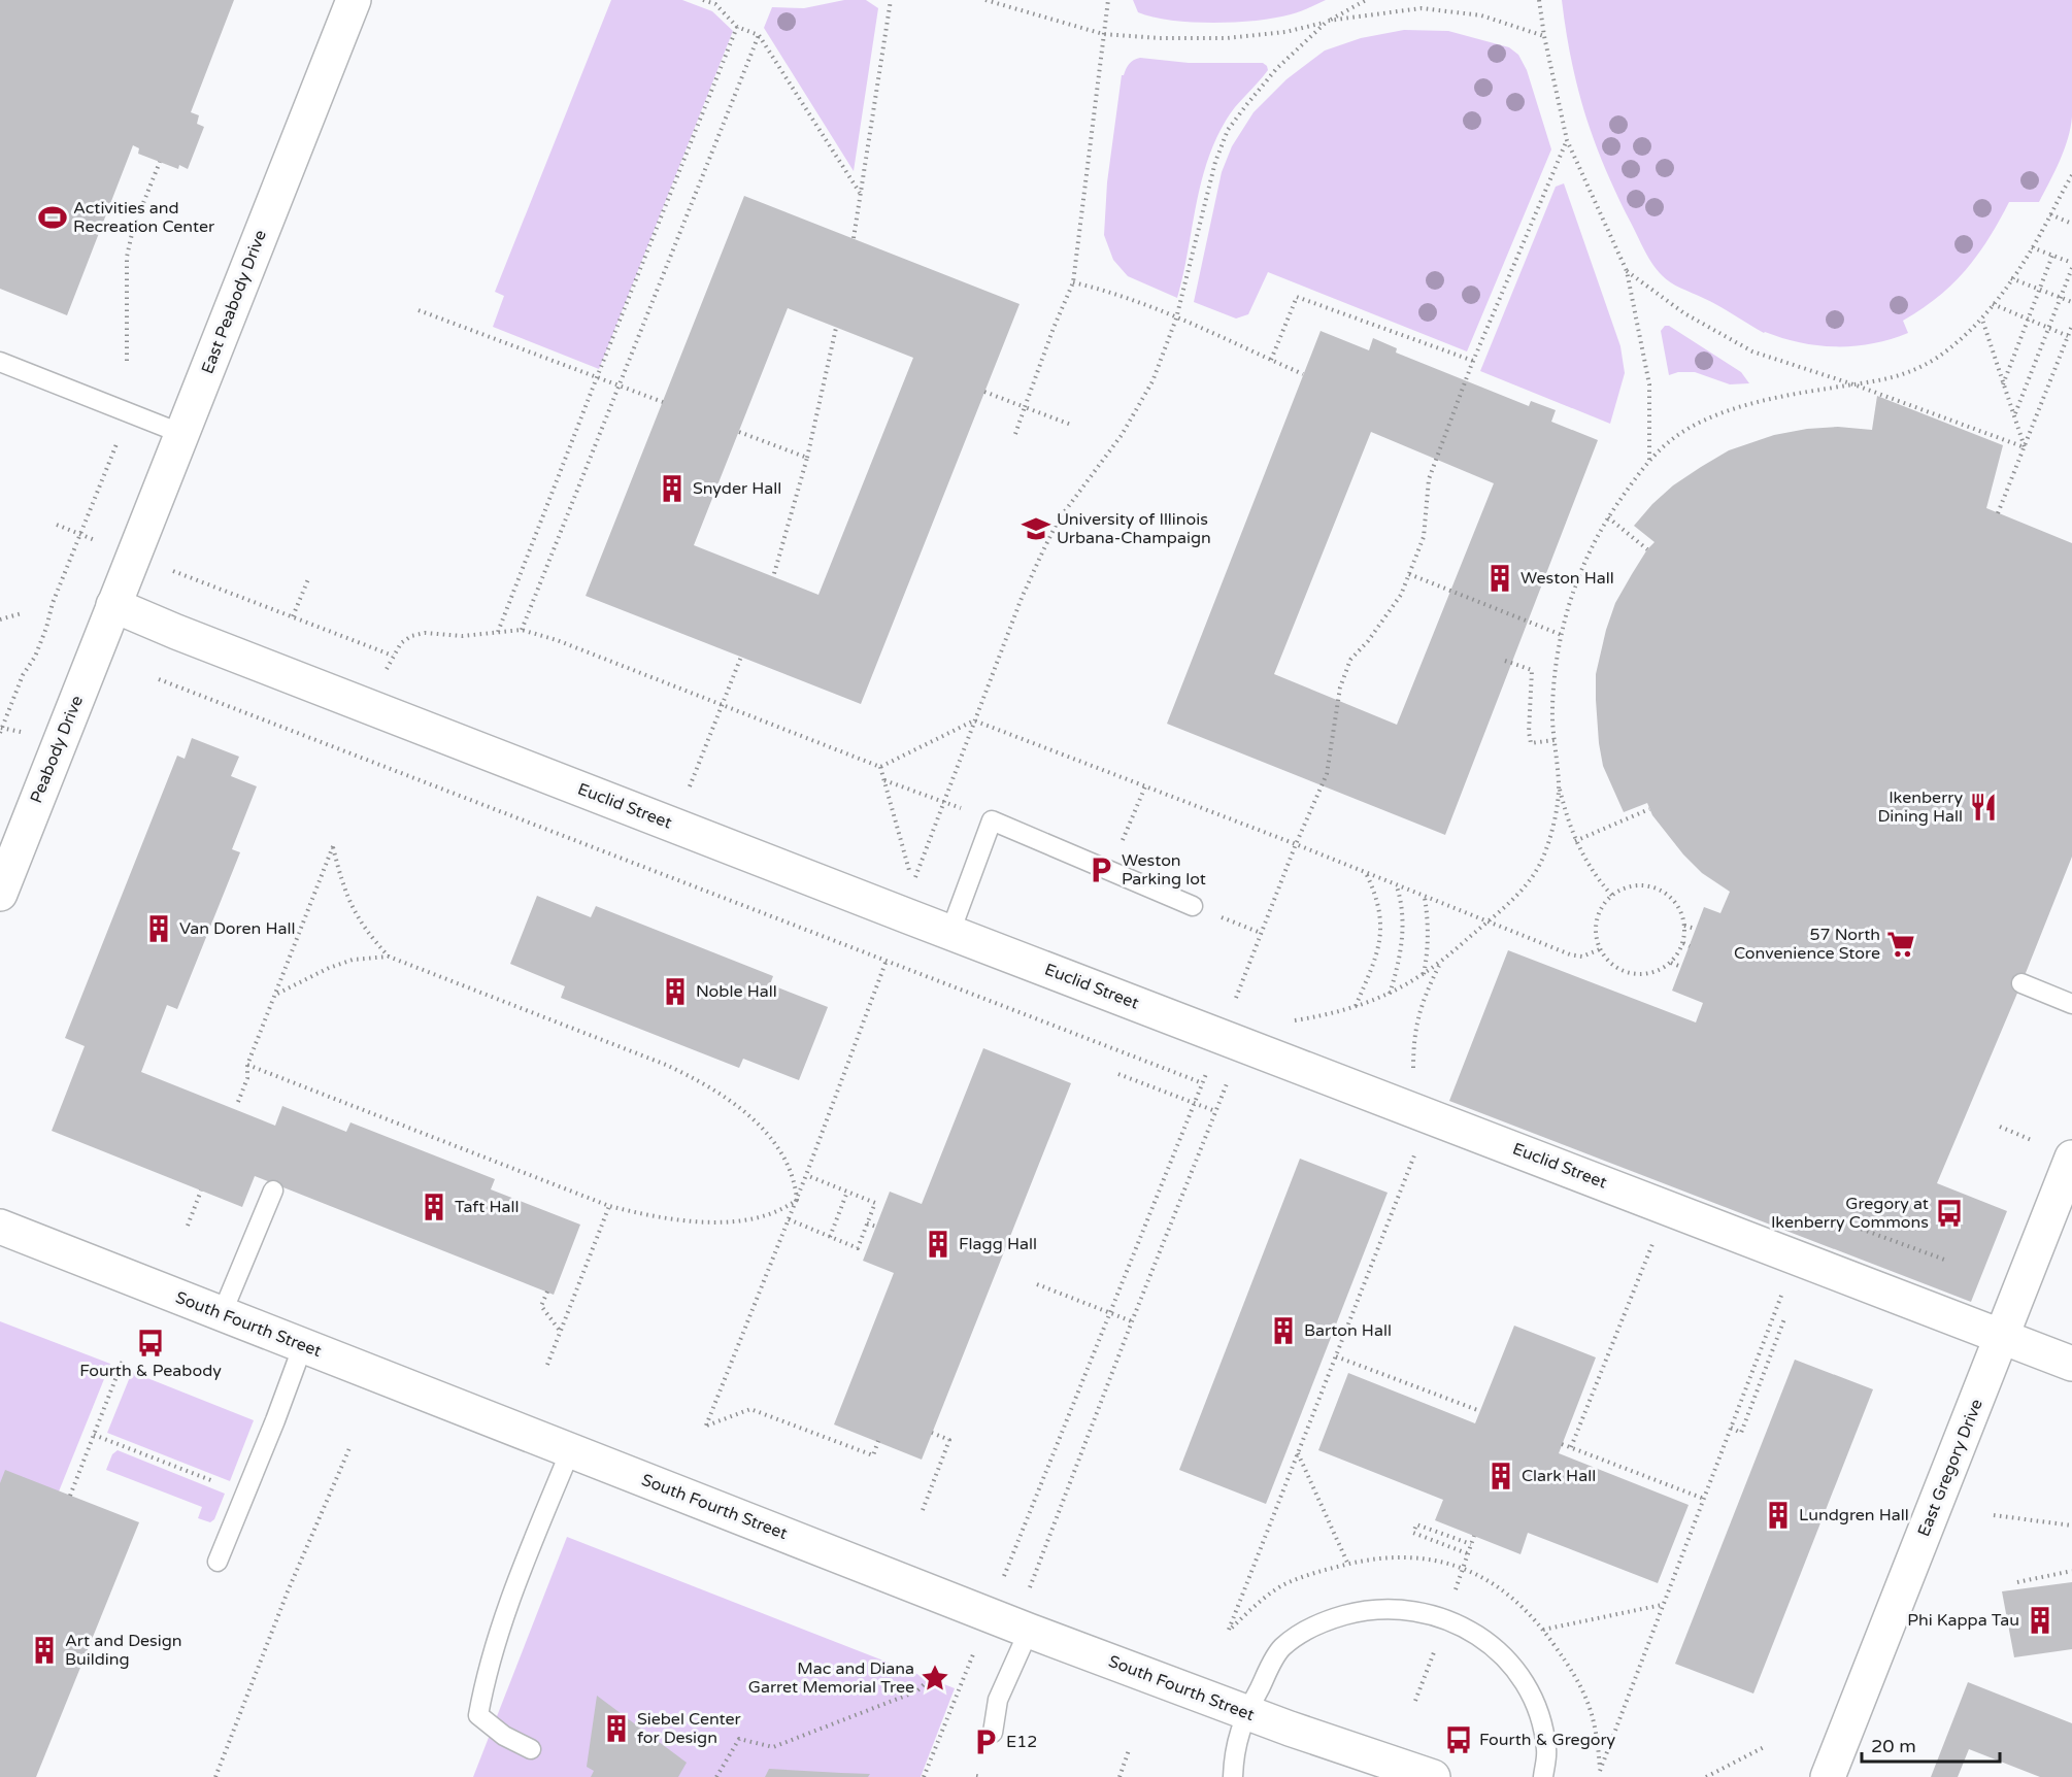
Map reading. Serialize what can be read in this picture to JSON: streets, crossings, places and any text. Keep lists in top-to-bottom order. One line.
{"streets":{"street":["East Peabody Drive","Peabody Drive","Euclid Street","South Fourth Street","East Gregory Drive"]},"crossings":[["East Peabody Drive","Peabody Drive"],["East Peabody Drive","Euclid Street"],["Peabody Drive","Euclid Street"],["Euclid Street","East Gregory Drive"]],"places":{"sports":["Activities and Recreation Center"],"building":["Snyder Hall","Weston Hall","Van Doren Hall","Noble Hall","Taft Hall","Flagg Hall","Barton Hall","Clark Hall","Lundgren Hall","Phi Kappa Tau","Art and Design Building","Siebel Center for Design"],"school or university":["University of Illinois Urbana-Champaign"],"restaurant":["Ikenberry Dining Hall"],"parking":["Weston Parking lot","E12"],"supermarket":["57 North Convenience Store"],"bus stop":["Gregory at Ikenberry Commons","Fourth & Peabody","Fourth & Gregory"],"place":["Mac and Diana Garret Memorial Tree"]},"scale_bar":"20 m"}
